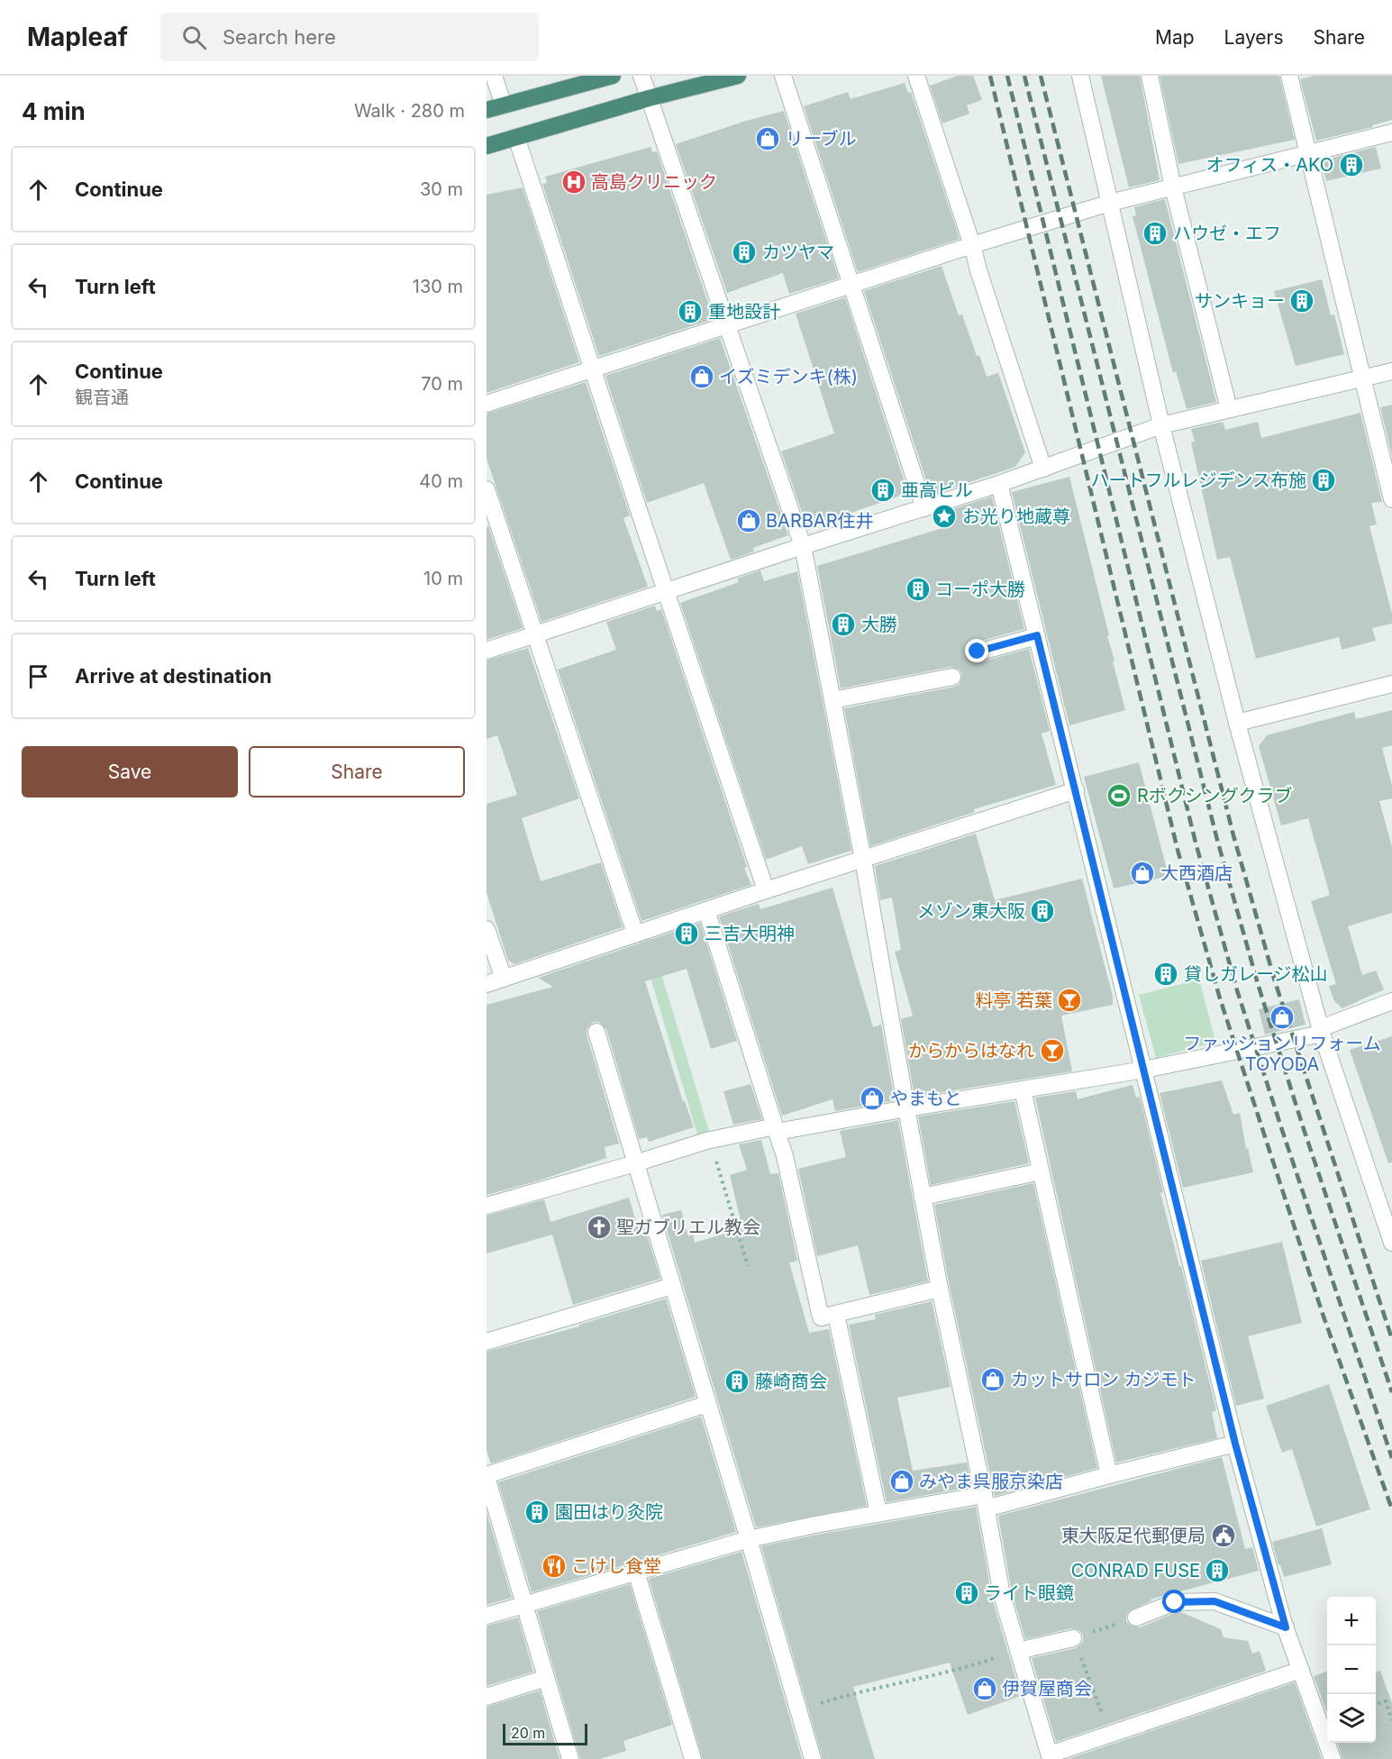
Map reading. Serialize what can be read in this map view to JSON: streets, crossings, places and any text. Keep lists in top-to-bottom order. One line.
{"places":{"shop":["リーブル","イズミデンキ(株)","BARBAR住井","大西酒店","ファッションリフォーム TOYODA","やまもと","カットサロン カジモト","みやま呉服京染店","伊賀屋商会"],"building":["オフィス・AKO","ハウゼ・エフ","カツヤマ","サンキョー","重地設計","ハートフルレジデンス布施","亜高ビル","コーポ大勝","大勝","メゾン東大阪","三吉大明神","貸しガレージ松山","藤崎商会","園田はり灸院","CONRAD FUSE","ライト眼鏡"],"hospital":["高島クリニック"],"place":["お光り地蔵尊"],"sports":["Rボクシングクラブ"],"bar":["料亭 若葉","からからはなれ"],"church":["聖ガブリエル教会"],"public building":["東大阪足代郵便局"],"restaurant":["こけし食堂"]},"scale_bar":"20 m","page":{"header":"Mapleaf","search":"Search here","nav":["Map","Layers","Share"],"heading":["4 min","Walk · 280 m"],"list":[["Continue","30 m"],["Turn left","130 m"],["Continue","観音通","70 m"],["Continue","40 m"],["Turn left","10 m"],"Arrive at destination"],"buttons":["Save","Share"],"map_buttons":["+","−"],"scale":"20 m"}}
